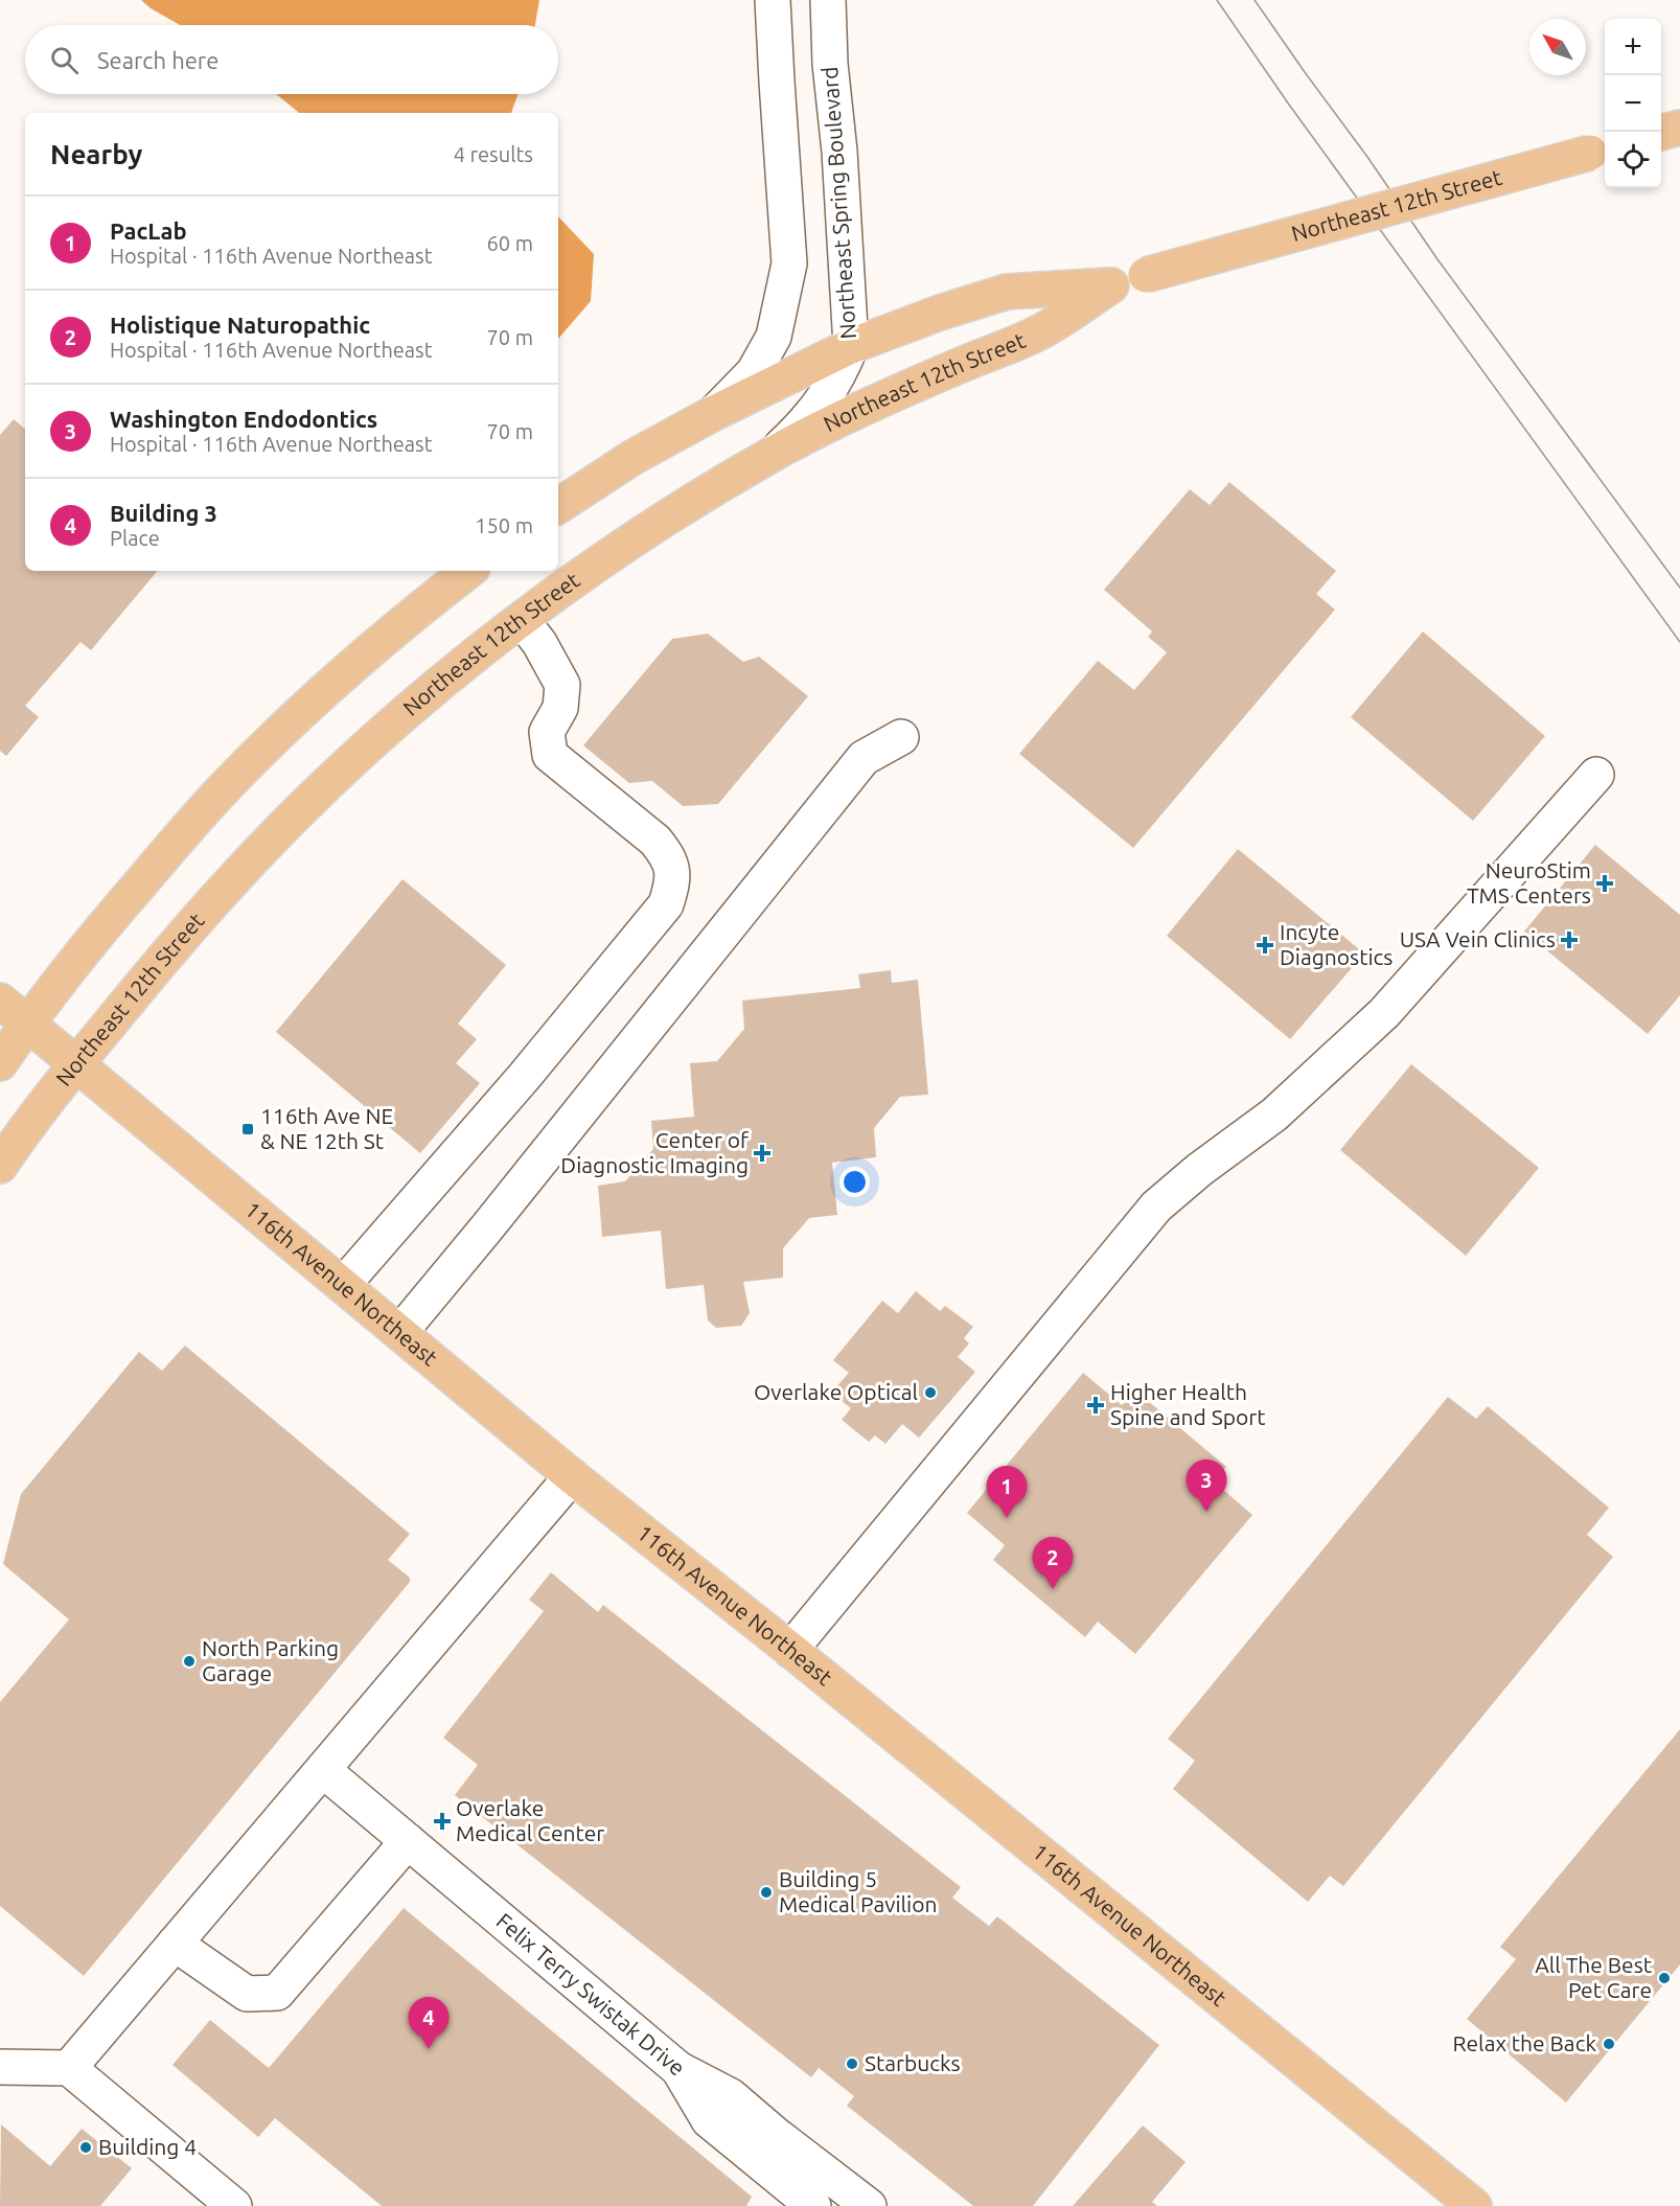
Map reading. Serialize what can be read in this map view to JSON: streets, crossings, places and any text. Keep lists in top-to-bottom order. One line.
{"streets":{"main road":["Northeast 12th Street","116th Avenue Northeast"],"street":["Northeast Spring Boulevard","Felix Terry Swistak Drive"]},"crossings":[["Northeast Spring Boulevard","Northeast 12th Street"],["Northeast 12th Street","116th Avenue Northeast"]],"places":{"health":["NeuroStim TMS Centers","USA Vein Clinics","Incyte Diagnostics","Center of Diagnostic Imaging","Higher Health Spine and Sport","Overlake Medical Center"],"transit":["116th Ave NE & NE 12th St"],"other":["Overlake Optical","North Parking Garage","Building 5 Medical Pavilion","All The Best Pet Care","Relax the Back","Starbucks","Building 4"]},"north":"top left","page":{"map_buttons":["+","−"],"search":"Search here","heading":["Nearby","4 results"],"list":[{"mark":"1","name":"PacLab","note":"Hospital · 116th Avenue Northeast","value":"60 m"},{"mark":"2","name":"Holistique Naturopathic","note":"Hospital · 116th Avenue Northeast","value":"70 m"},{"mark":"3","name":"Washington Endodontics","note":"Hospital · 116th Avenue Northeast","value":"70 m"},{"mark":"4","name":"Building 3","note":"Place","value":"150 m"}],"pins":["3","1","2","4"]}}
